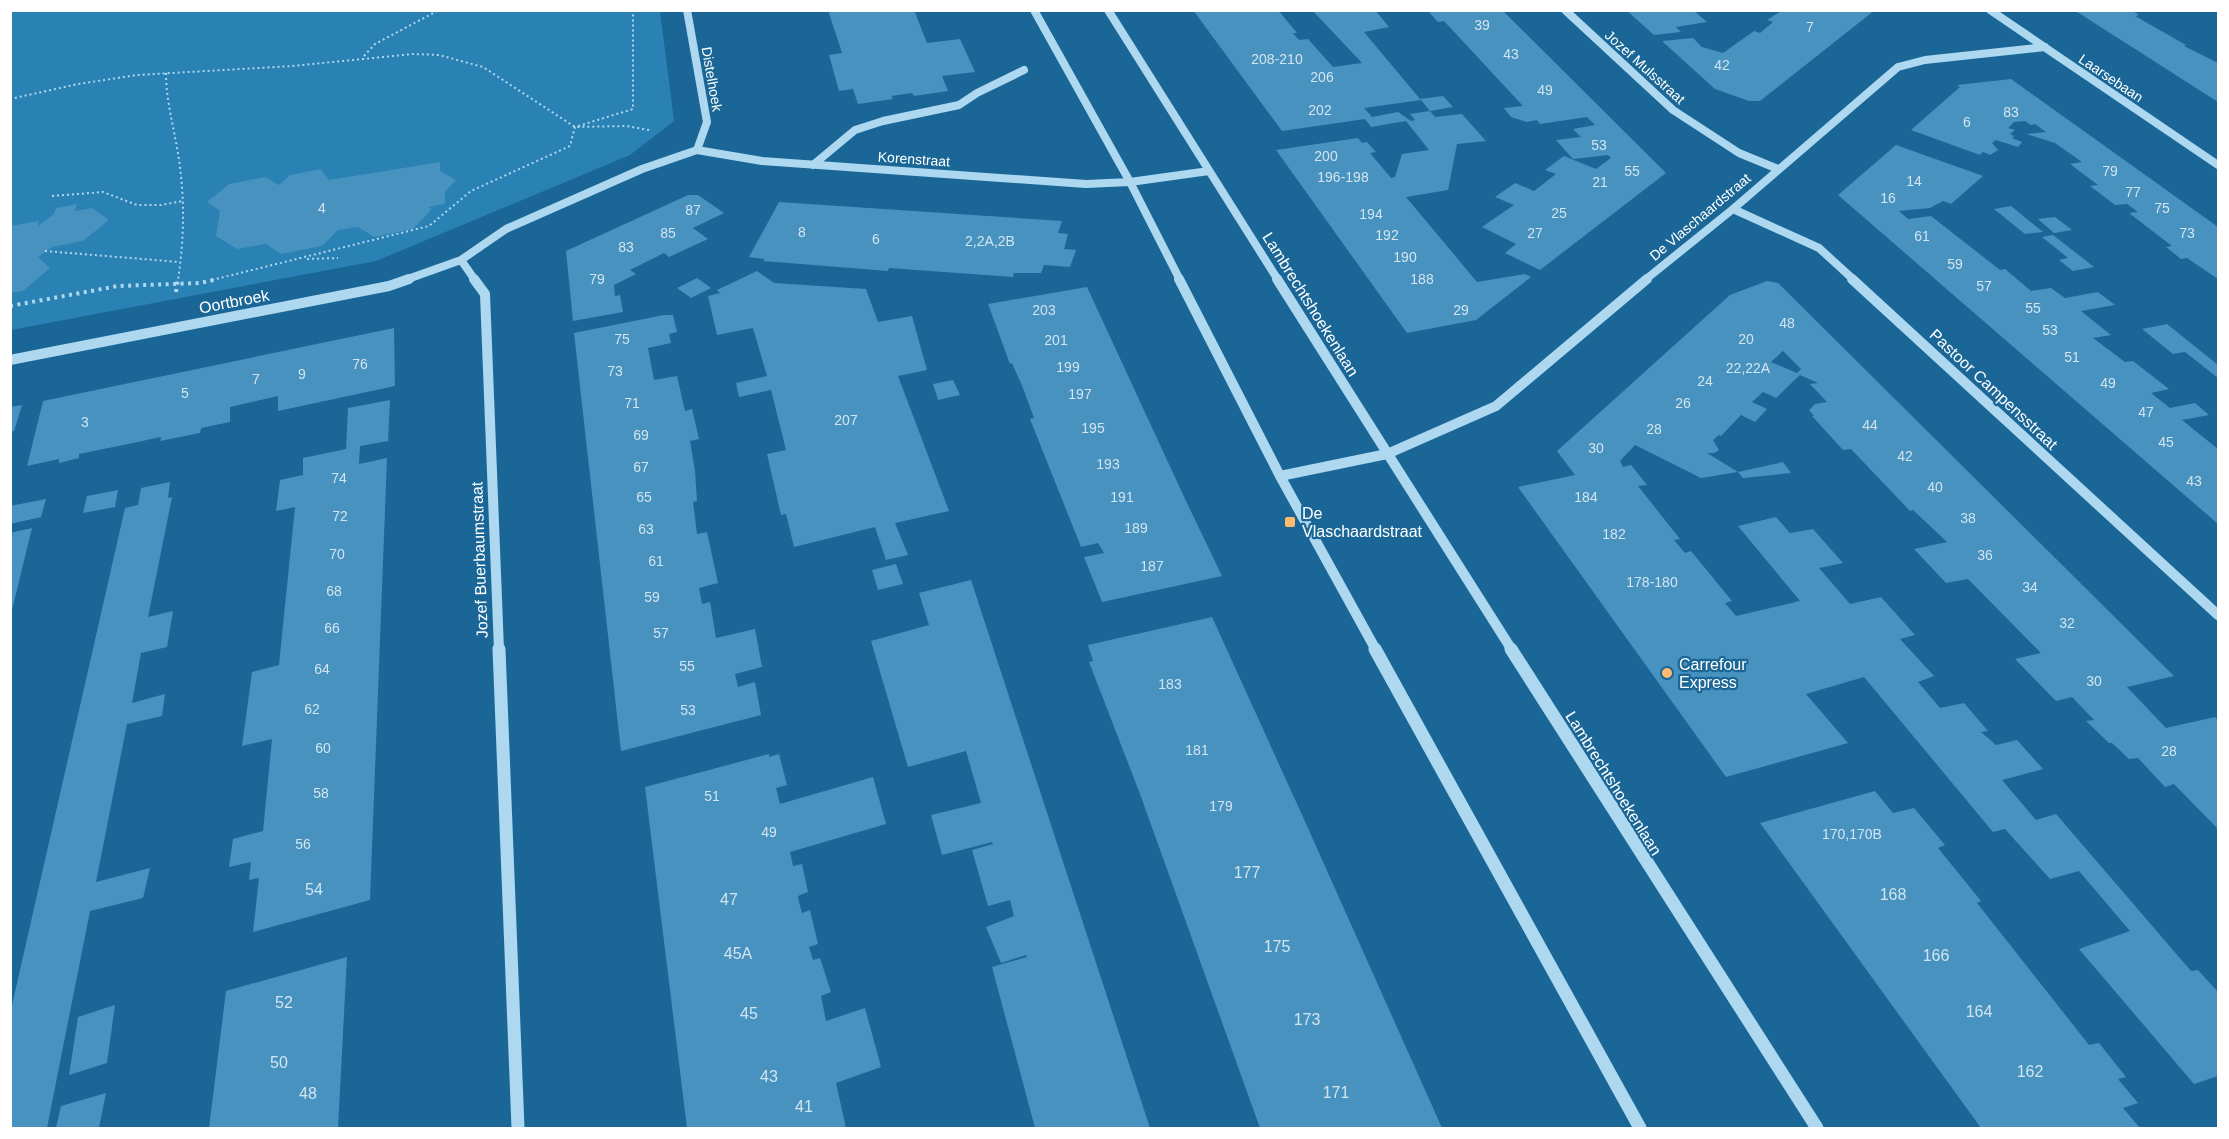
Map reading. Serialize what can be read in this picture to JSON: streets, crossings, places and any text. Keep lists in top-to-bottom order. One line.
{"streets":{"street":["Jozef Mulsstraat","Laarsebaan","Distelhoek","Korenstraat","De Vlaschaardstraat","Oortbroek","Lambrechtshoekenlaan","Pastoor Campensstraat","Jozef Buerbaumstraat"]},"crossings":[["Jozef Mulsstraat","De Vlaschaardstraat"],["Laarsebaan","De Vlaschaardstraat"],["Distelhoek","Korenstraat"],["De Vlaschaardstraat","Lambrechtshoekenlaan"],["De Vlaschaardstraat","Pastoor Campensstraat"],["Oortbroek","Jozef Buerbaumstraat"]],"places":{"transit":["De Vlaschaardstraat"],"other":["Carrefour Express"]},"house_numbers":["39","7","43","208-210","42","206","49","202","83","6","53","200","55","79","196-198","14","21","77","16","4","75","87","25","194","8","85","27","73","192","61","6","2,2A,2B","83","190","59","79","188","57","55","203","29","48","53","75","20","201","51","76","199","22,22A","73","9","7","24","49","5","197","71","26","47","207","3","44","195","28","69","45","30","42","193","67","74","43","40","65","191","184","72","38","189","63","182","70","36","61","187","178-180","34","68","59","32","66","57","55","64","30","183","62","53","60","181","28","58","51","179","49","170,170B","56","177","54","168","47","175","45A","166","52","164","45","173","50","162","43","171","48","41"]}
